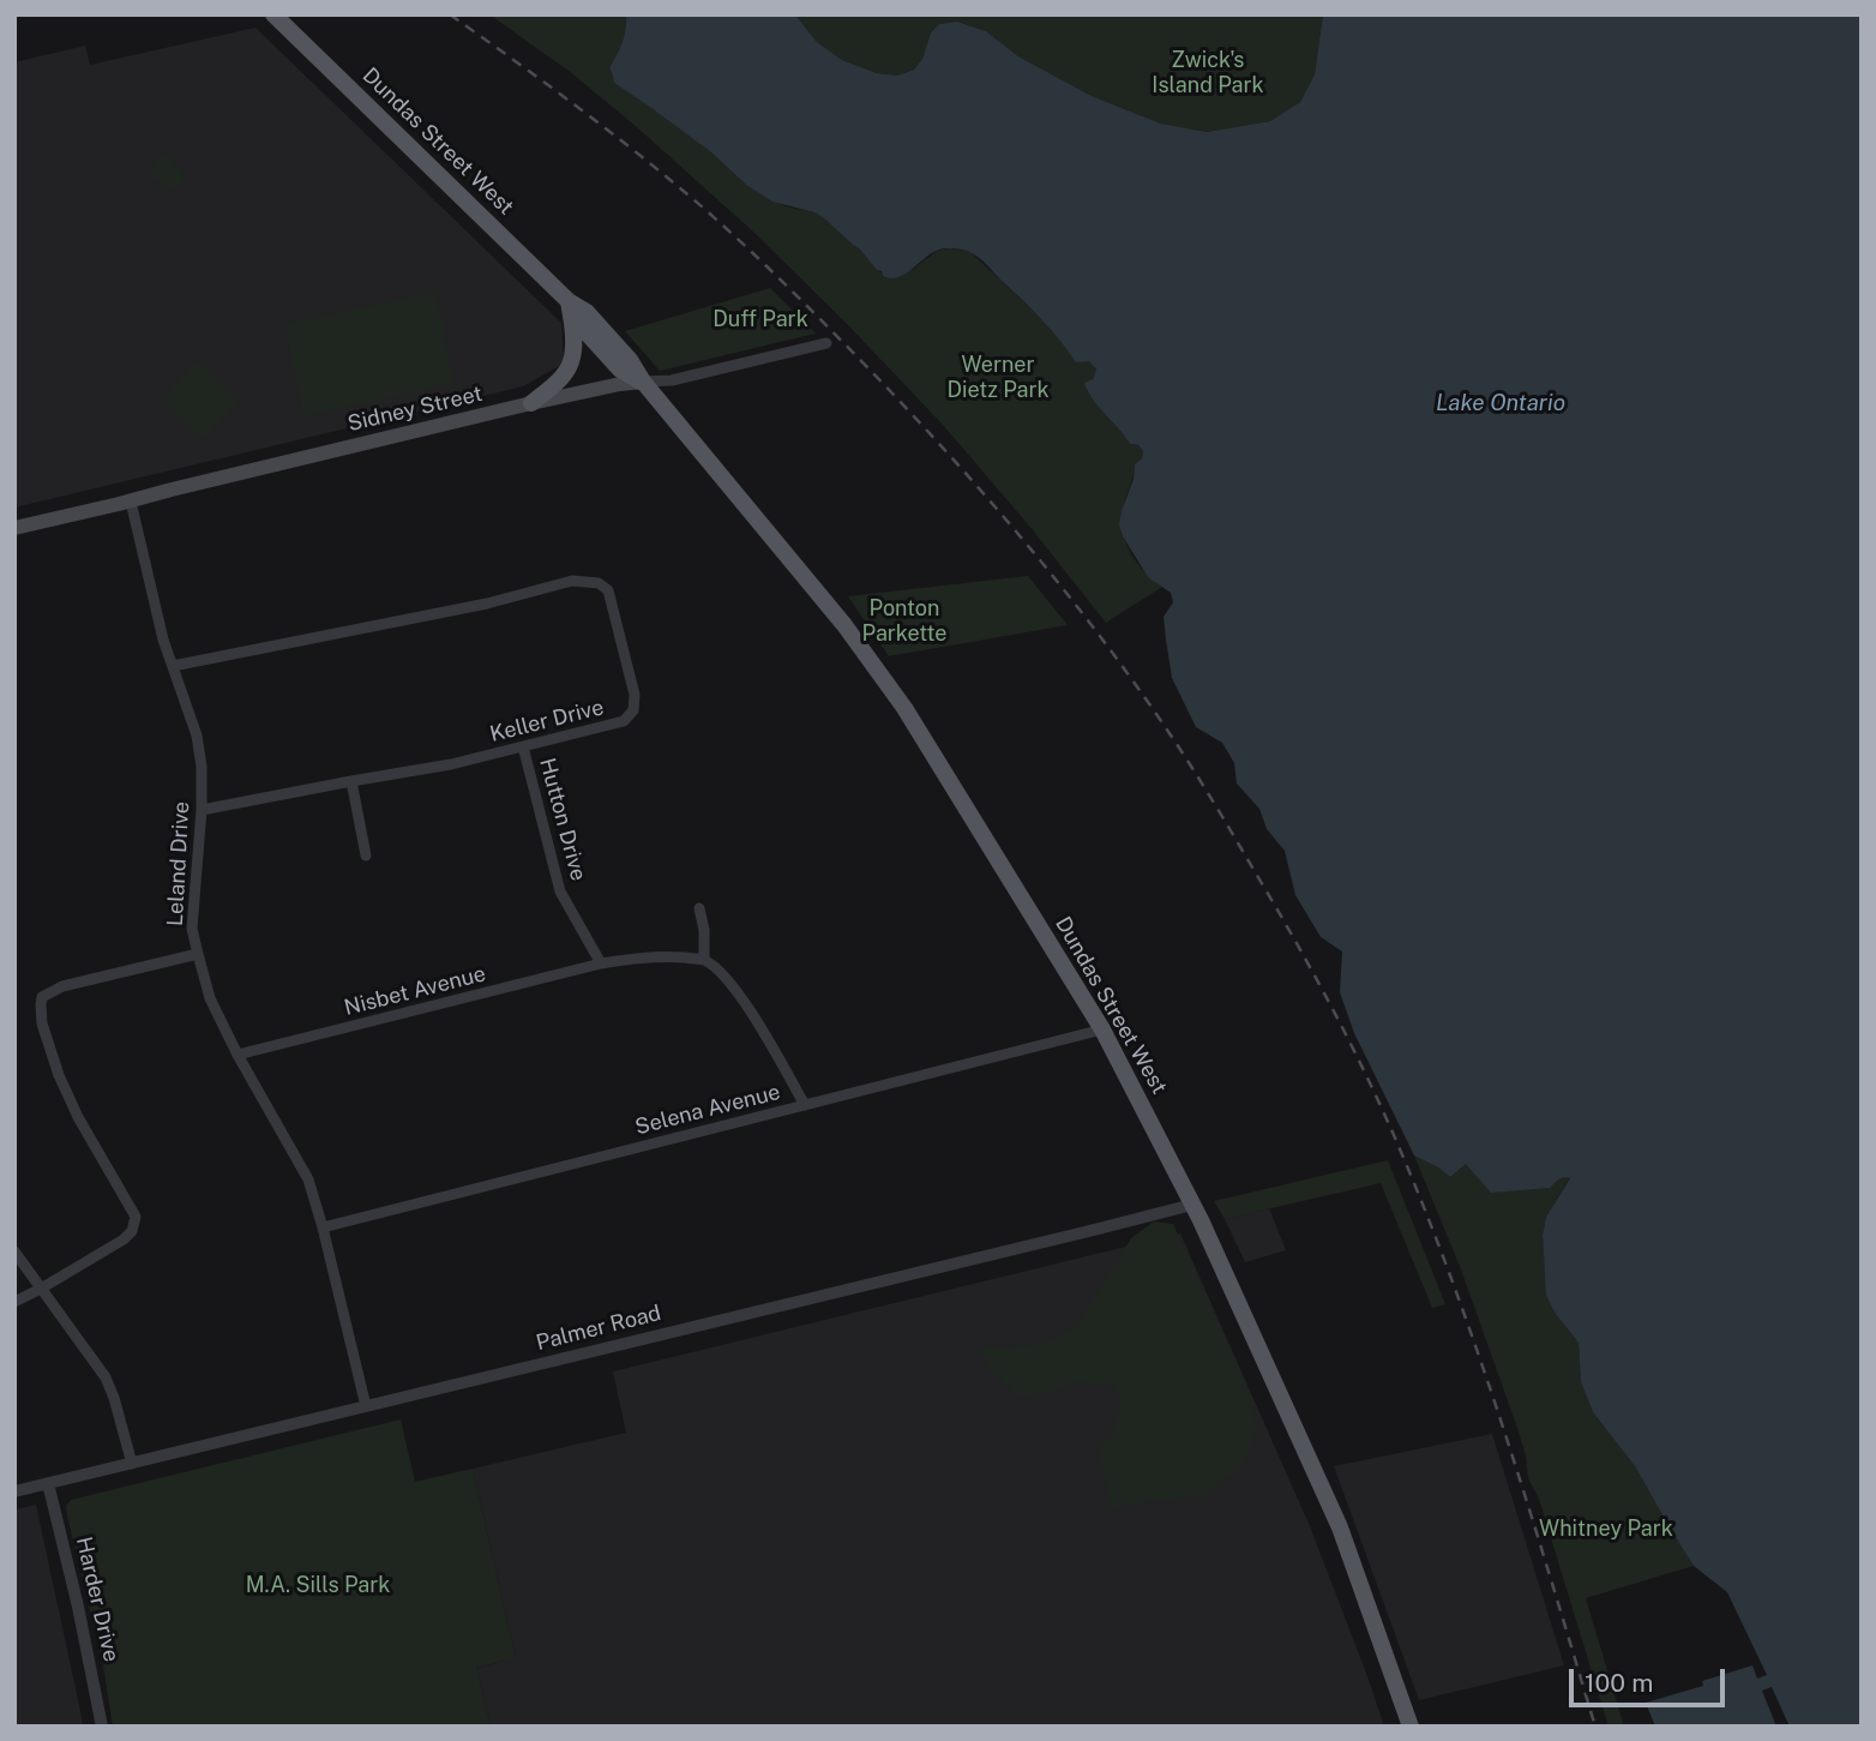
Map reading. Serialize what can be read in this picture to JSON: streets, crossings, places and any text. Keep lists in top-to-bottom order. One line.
{"streets":{"main road":["Dundas Street West","Sidney Street"],"street":["Keller Drive","Hutton Drive","Leland Drive","Nisbet Avenue","Selena Avenue","Palmer Road","Harder Drive"]},"crossings":[["Dundas Street West","Sidney Street"],["Dundas Street West","Selena Avenue"],["Dundas Street West","Palmer Road"],["Sidney Street","Leland Drive"],["Keller Drive","Hutton Drive"],["Keller Drive","Leland Drive"],["Hutton Drive","Nisbet Avenue"],["Leland Drive","Nisbet Avenue"],["Leland Drive","Selena Avenue"],["Leland Drive","Palmer Road"],["Palmer Road","Harder Drive"]],"water":["Lake Ontario"],"parks":["Zwick's Island Park","Duff Park","Werner Dietz Park","Ponton Parkette","Whitney Park","M.A. Sills Park"],"scale_bar":"100 m"}
